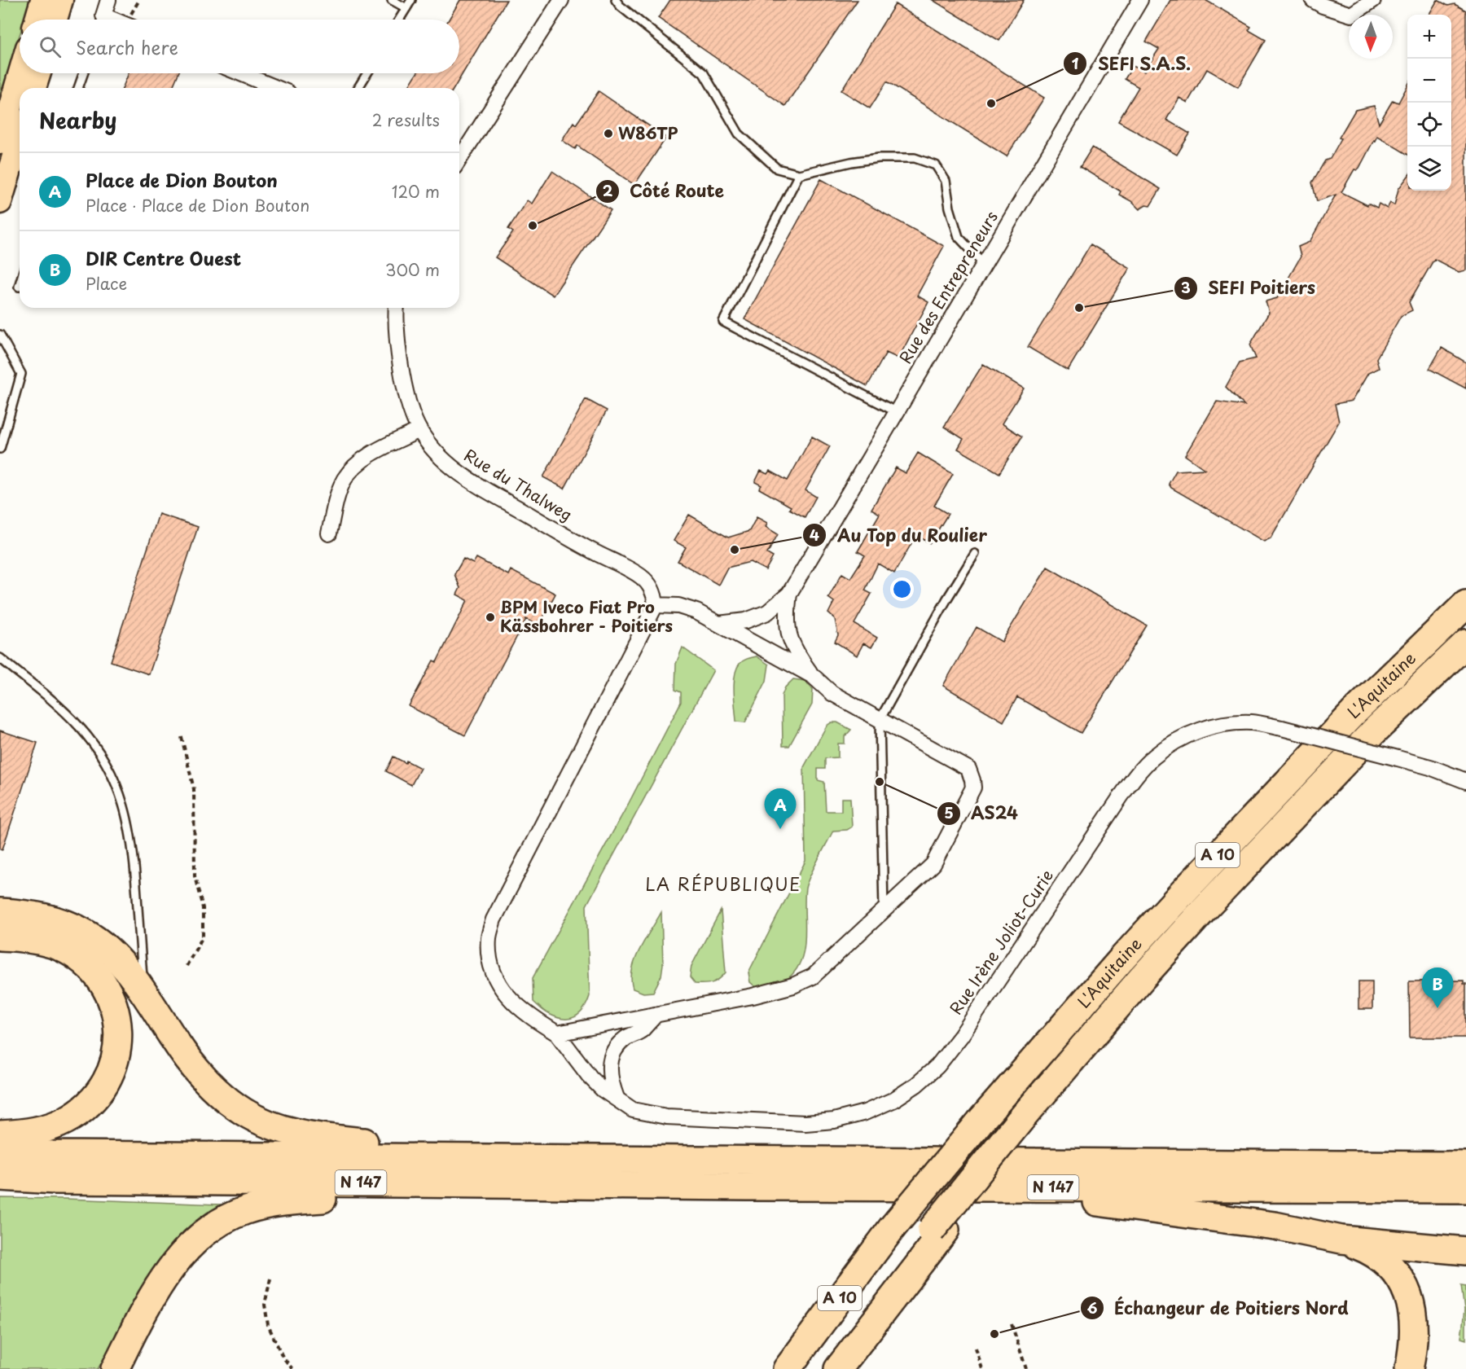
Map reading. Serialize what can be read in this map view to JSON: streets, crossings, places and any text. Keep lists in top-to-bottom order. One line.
{"streets":{"highway":["L'Aquitaine","A 10","N 147"],"street":["Rue des Entrepreneurs","Rue du Thalweg","Rue Irène Joliot-Curie"]},"crossings":[["L'Aquitaine","A 10"]],"districts":["LA RÉPUBLIQUE"],"places":["SEFI S.A.S.","W86TP","Côté Route","SEFI Poitiers","Au Top du Roulier","BPM Iveco Fiat Pro Kässbohrer - Poitiers","AS24","Échangeur de Poitiers Nord"],"north":"bottom","page":{"map_buttons":["+","−"],"search":"Search here","heading":["Nearby","2 results"],"list":[{"mark":"A","name":"Place de Dion Bouton","note":"Place · Place de Dion Bouton","value":"120 m"},{"mark":"B","name":"DIR Centre Ouest","note":"Place","value":"300 m"}],"pins":["A","B"]}}
